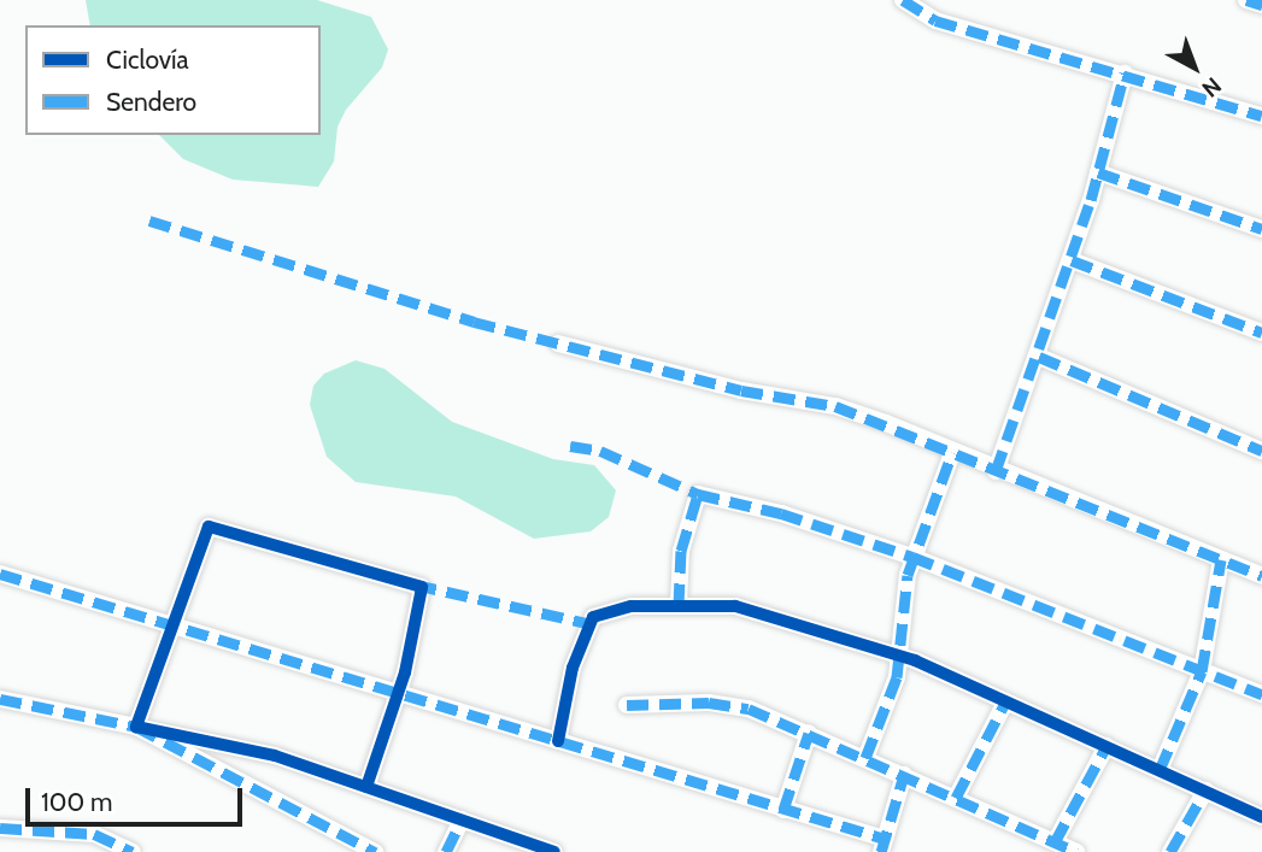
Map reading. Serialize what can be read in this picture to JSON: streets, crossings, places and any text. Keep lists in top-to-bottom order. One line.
{"legend":["Ciclovía","Sendero"],"scale_bar":"100 m","north":"bottom right"}
